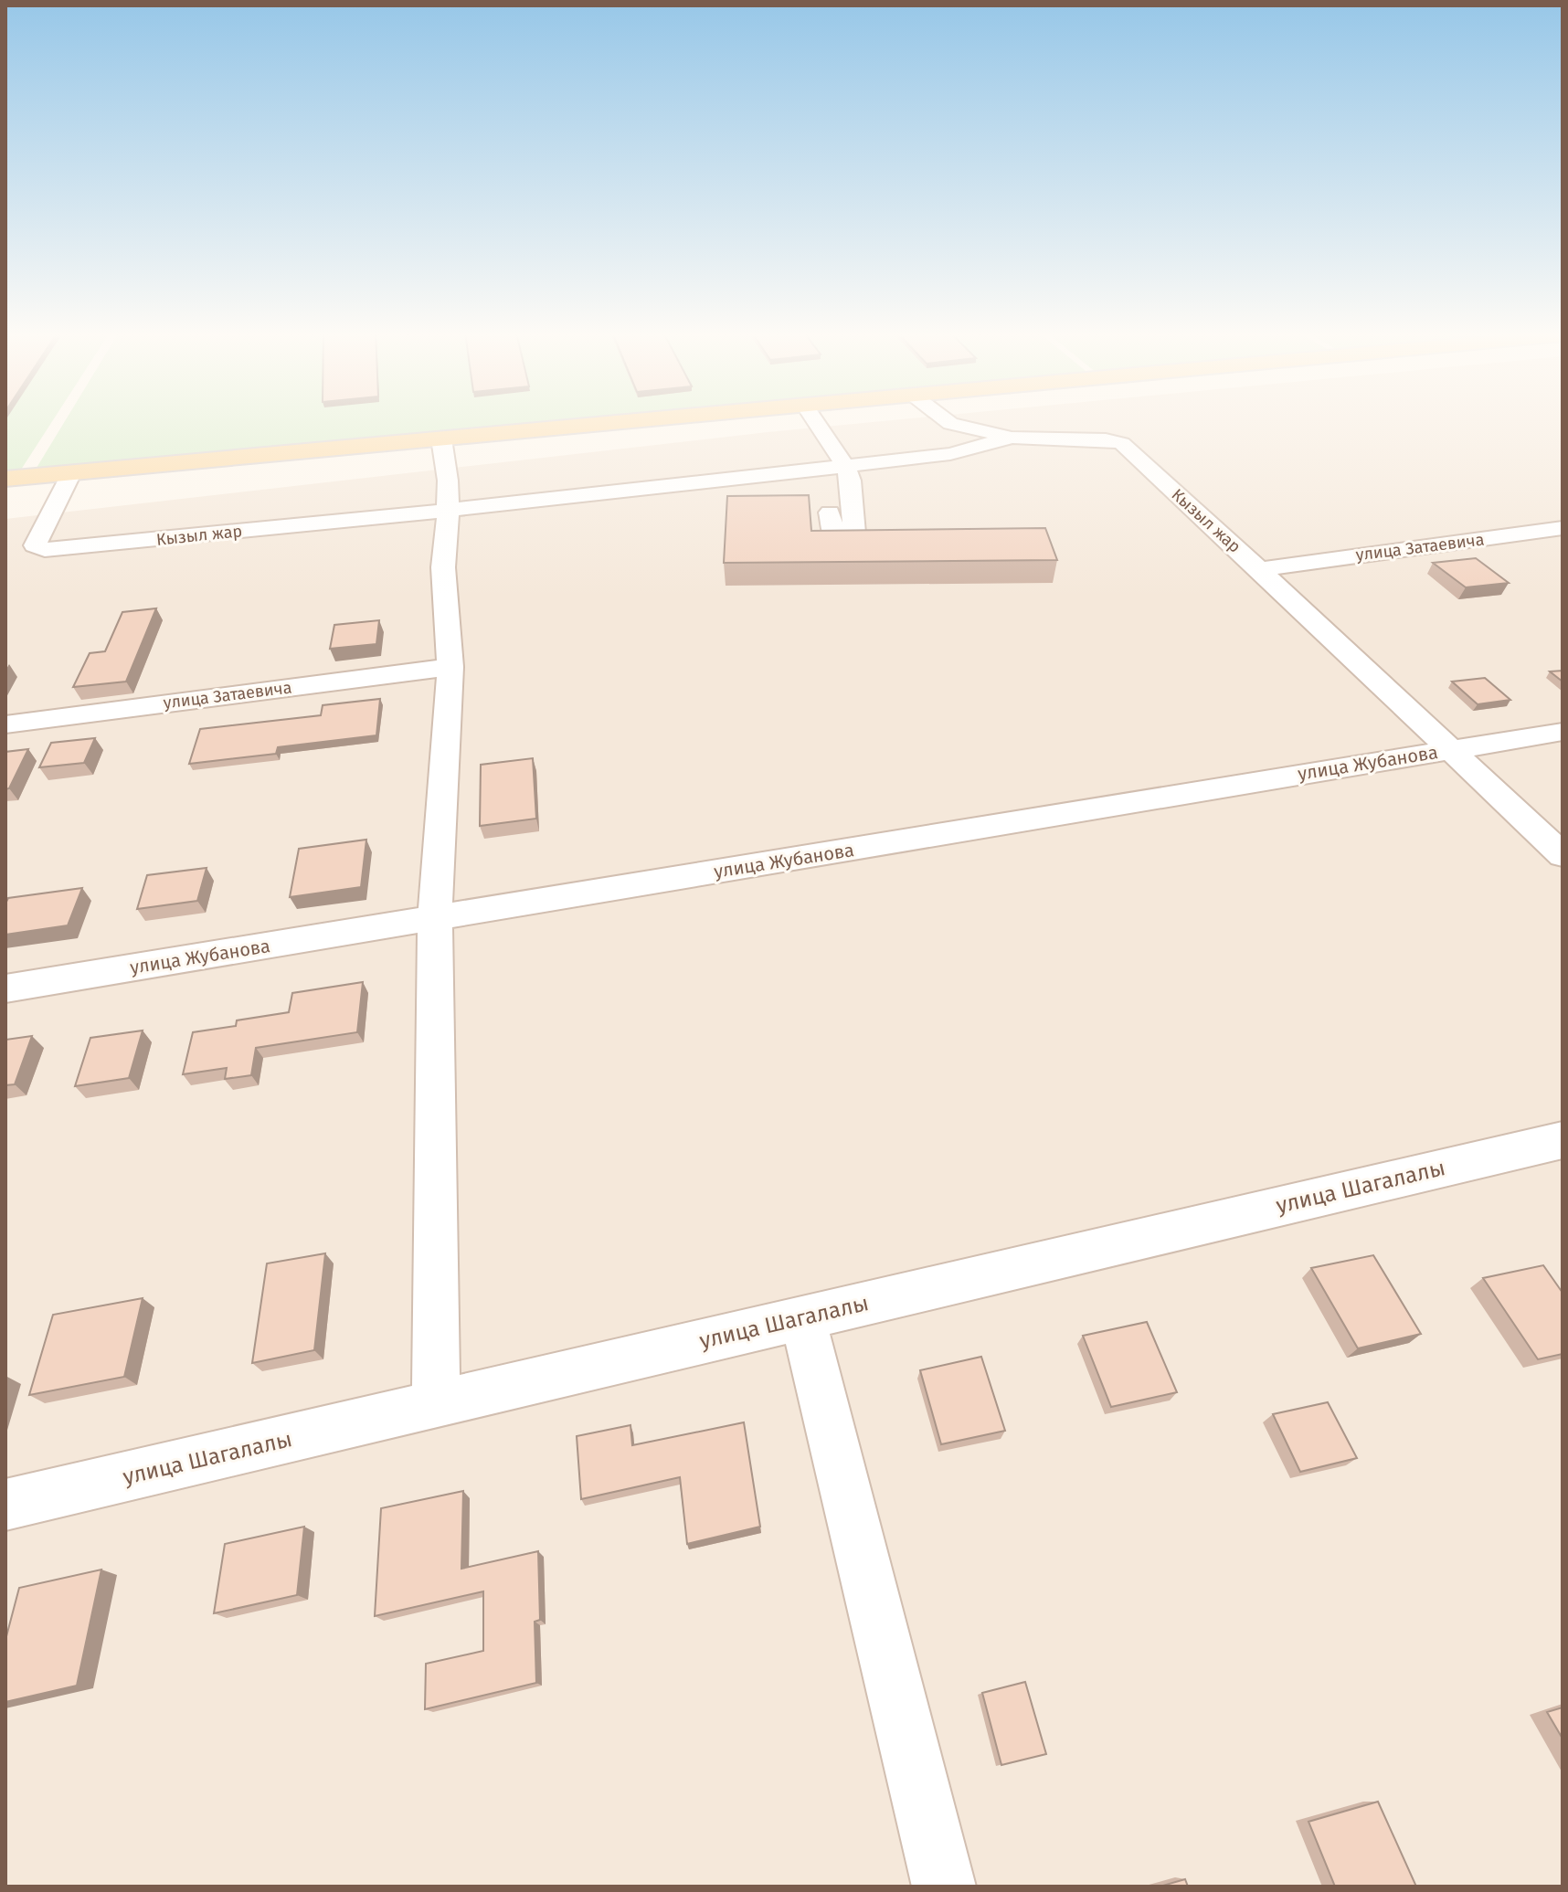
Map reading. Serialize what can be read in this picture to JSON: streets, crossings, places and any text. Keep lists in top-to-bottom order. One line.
{"streets":{"street":["Кызыл жар","улица Затаевича","улица Жубанова","улица Шагалалы"]},"crossings":[["Кызыл жар","улица Затаевича"],["Кызыл жар","улица Жубанова"]]}
